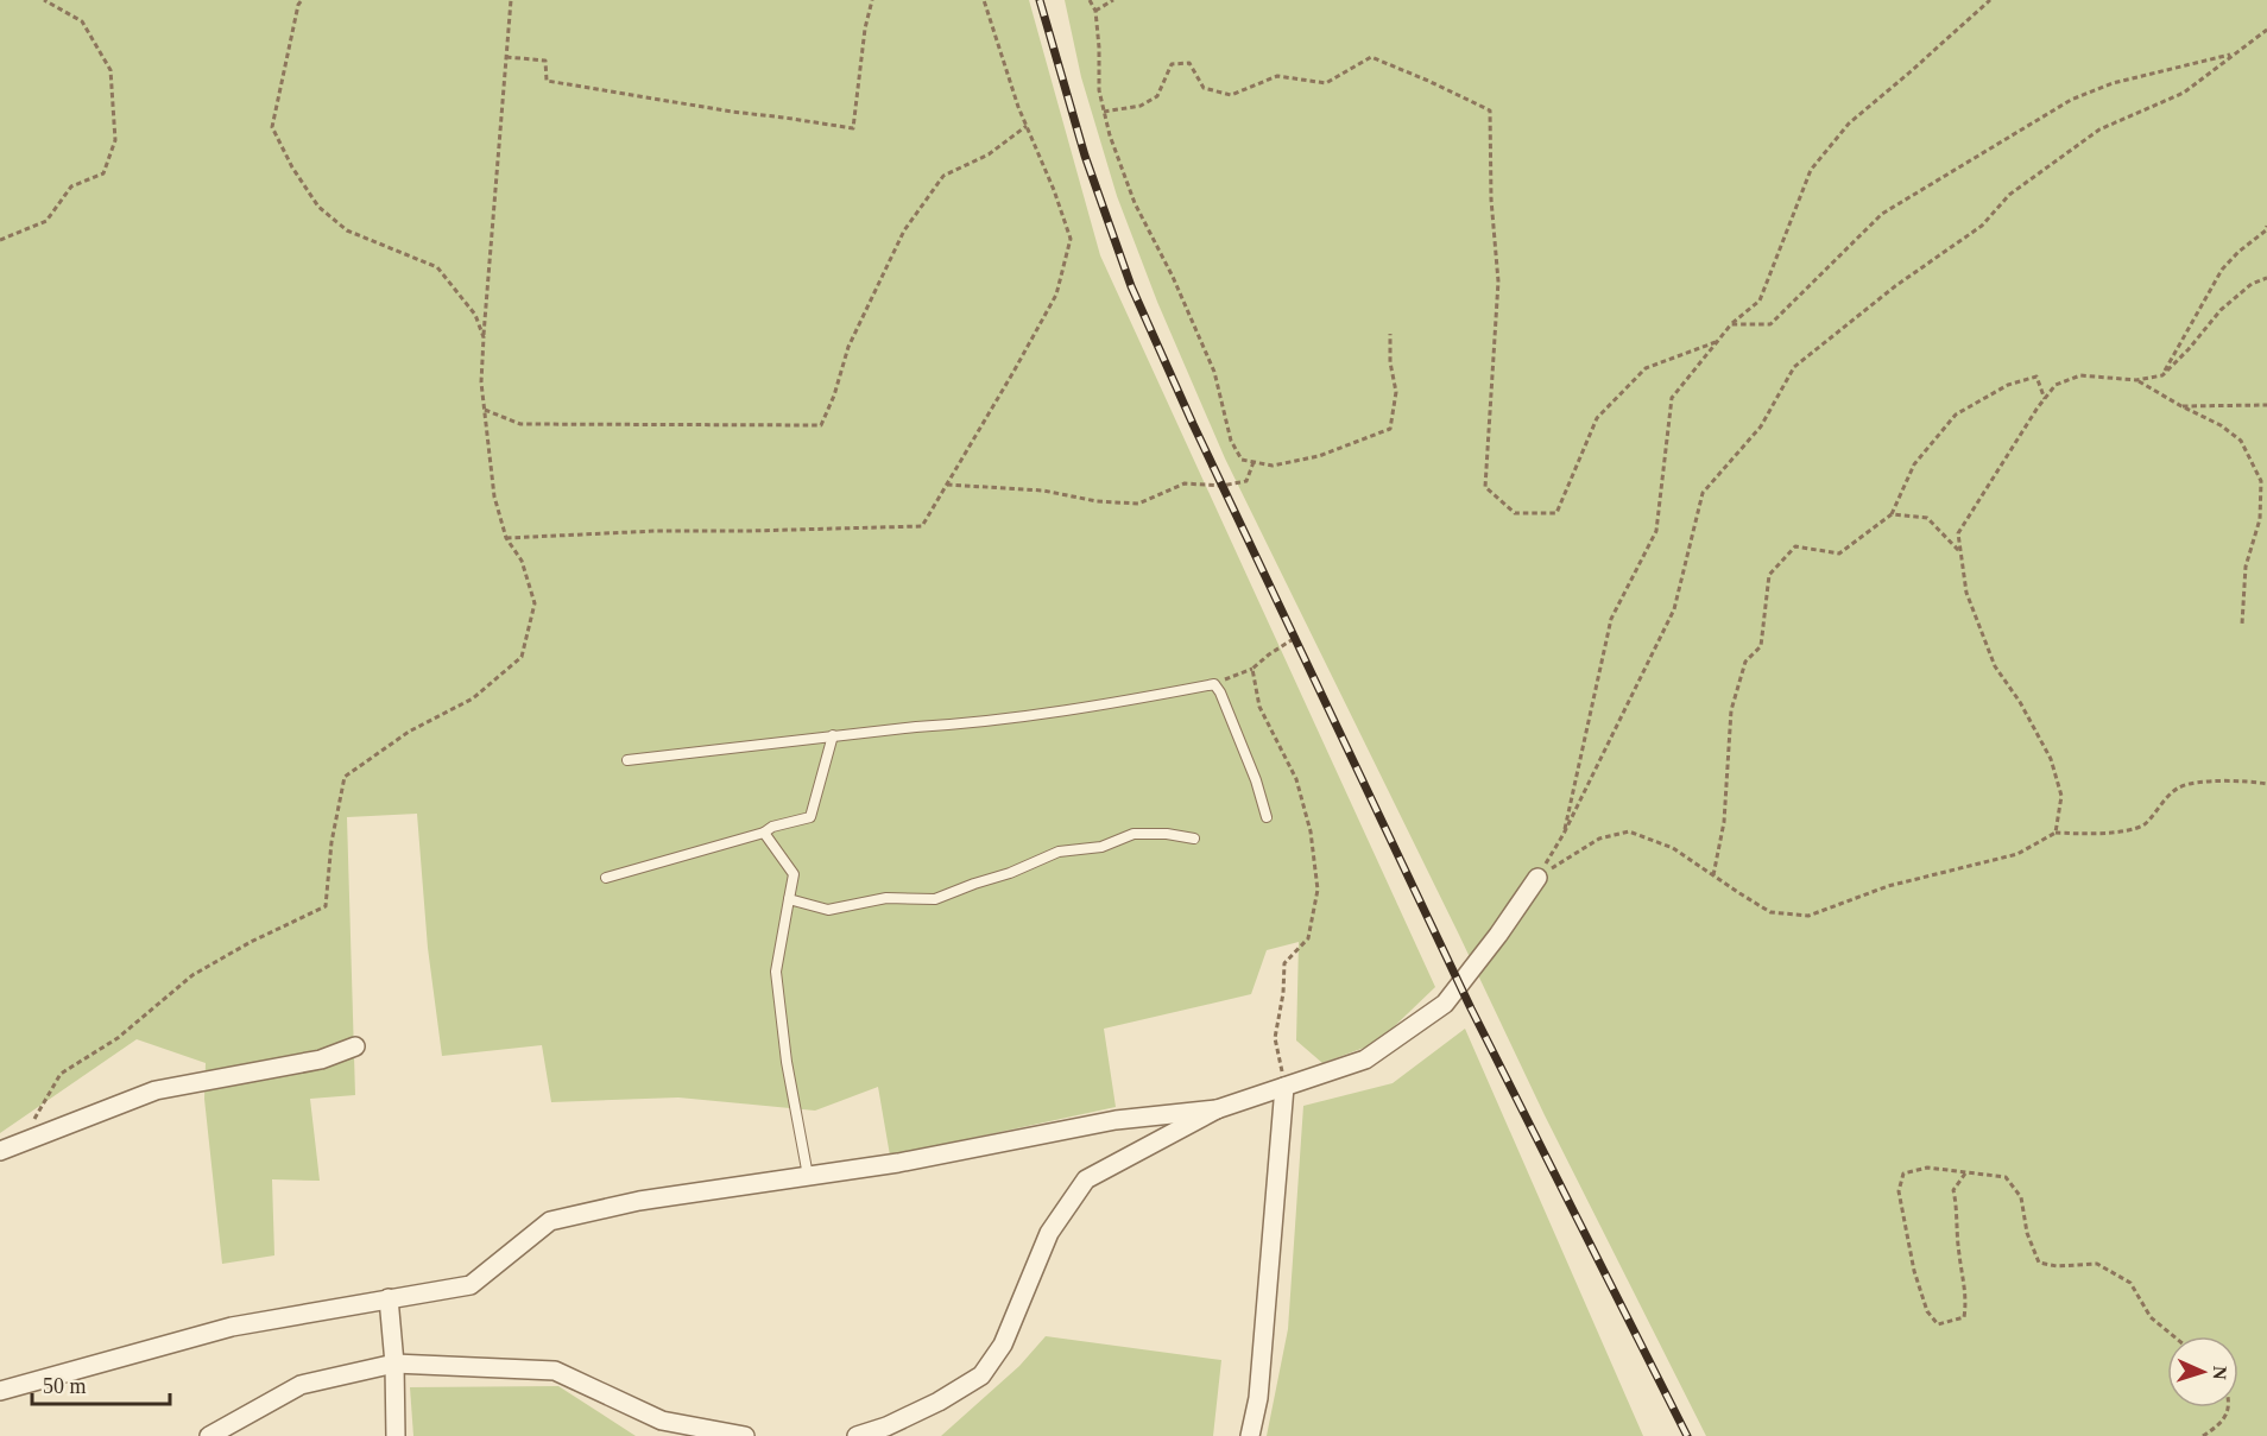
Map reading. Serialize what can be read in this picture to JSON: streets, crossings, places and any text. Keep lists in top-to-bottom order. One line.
{"scale_bar":"50 m","north":"right"}
